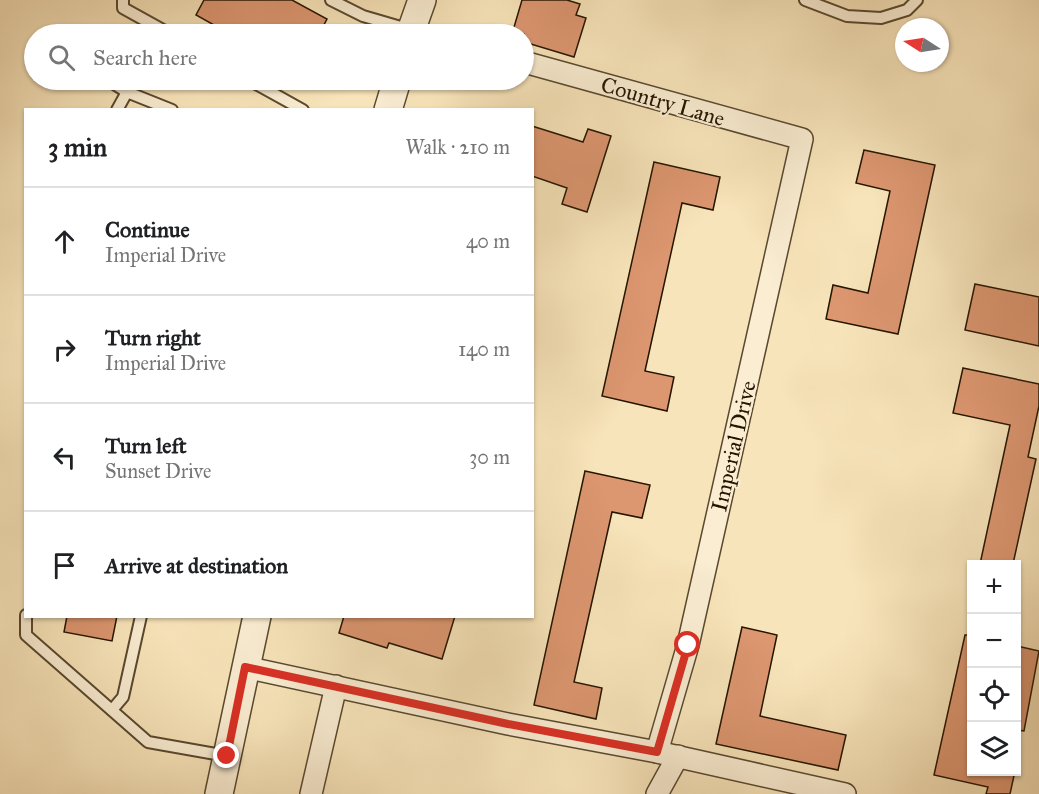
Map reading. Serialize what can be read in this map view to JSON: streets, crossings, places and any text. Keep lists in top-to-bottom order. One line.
{"streets":{"street":["Country Lane","Imperial Drive"]},"crossings":[["Country Lane","Imperial Drive"]],"north":"left","page":{"search":"Search here","heading":["3 min","Walk · 210 m"],"list":[["Continue","Imperial Drive","40 m"],["Turn right","Imperial Drive","140 m"],["Turn left","Sunset Drive","30 m"],"Arrive at destination"],"map_buttons":["+","−"]}}
